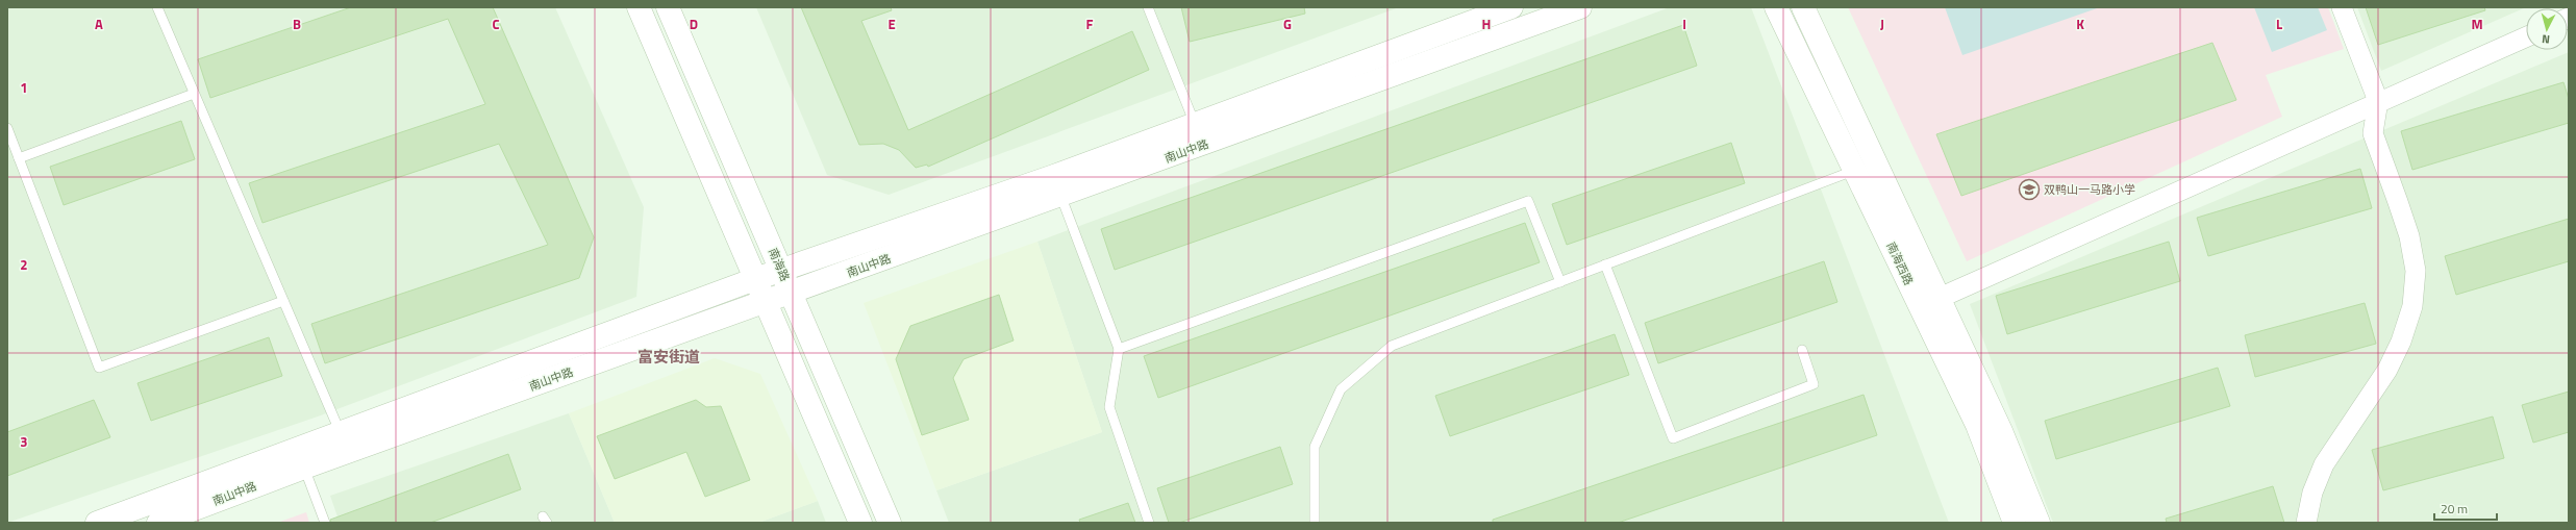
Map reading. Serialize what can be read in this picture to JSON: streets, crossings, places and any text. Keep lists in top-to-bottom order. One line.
{"streets":{"street":["南山中路","南海西路","南海路"]},"crossings":[["南山中路","南海路"]],"districts":["富安街道"],"places":{"school or university":["双鸭山一马路小学"]},"scale_bar":"20 m","north":"bottom","grid":{"columns":["A","B","C","D","E","F","G","H","I","J","K","L","M"],"rows":["1","2","3"]}}
